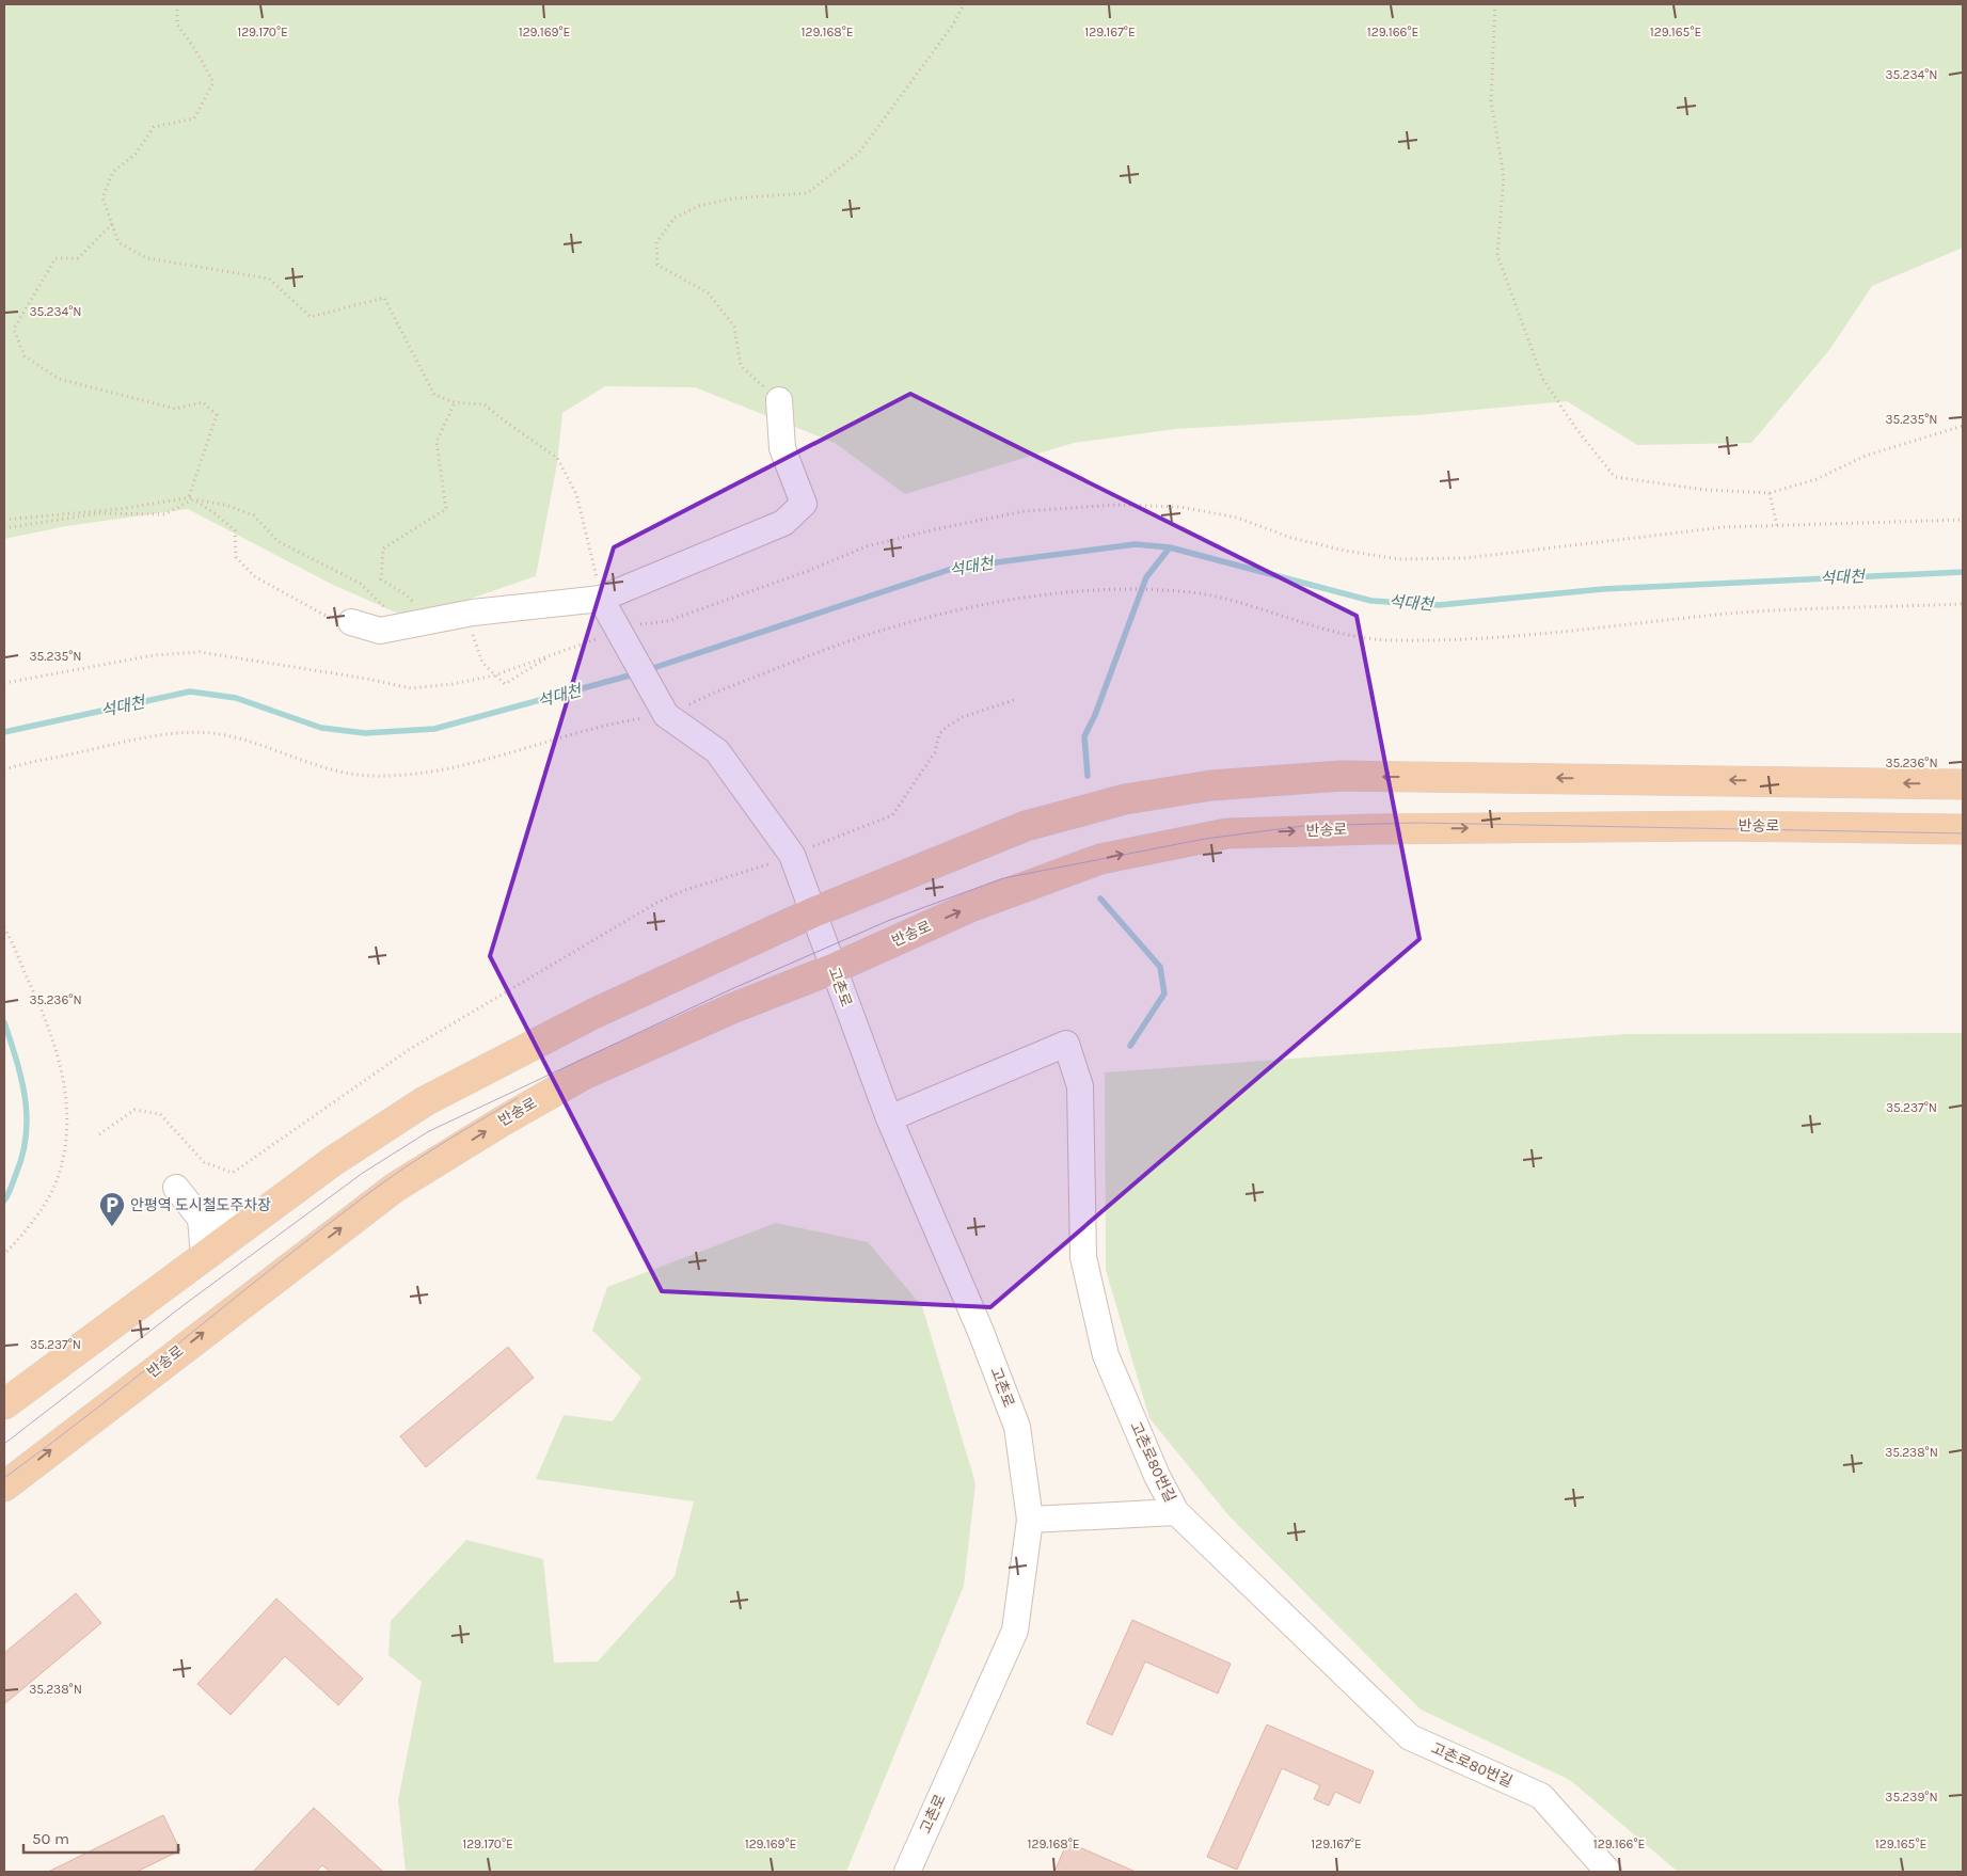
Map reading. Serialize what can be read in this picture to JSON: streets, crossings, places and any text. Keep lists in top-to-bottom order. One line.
{"streets":{"main road":["반송로"],"street":["고촌로","고촌로80번길"]},"crossings":[["반송로","고촌로"],["고촌로","고촌로80번길"]],"water":["석대천"],"places":{"parking":["안평역 도시철도주차장"]},"scale_bar":"50 m","coordinates":["129.170°E","129.169°E","129.168°E","129.167°E","129.166°E","129.165°E","35.234°N","35.235°N","35.236°N","35.237°N","35.238°N","35.239°N"]}
